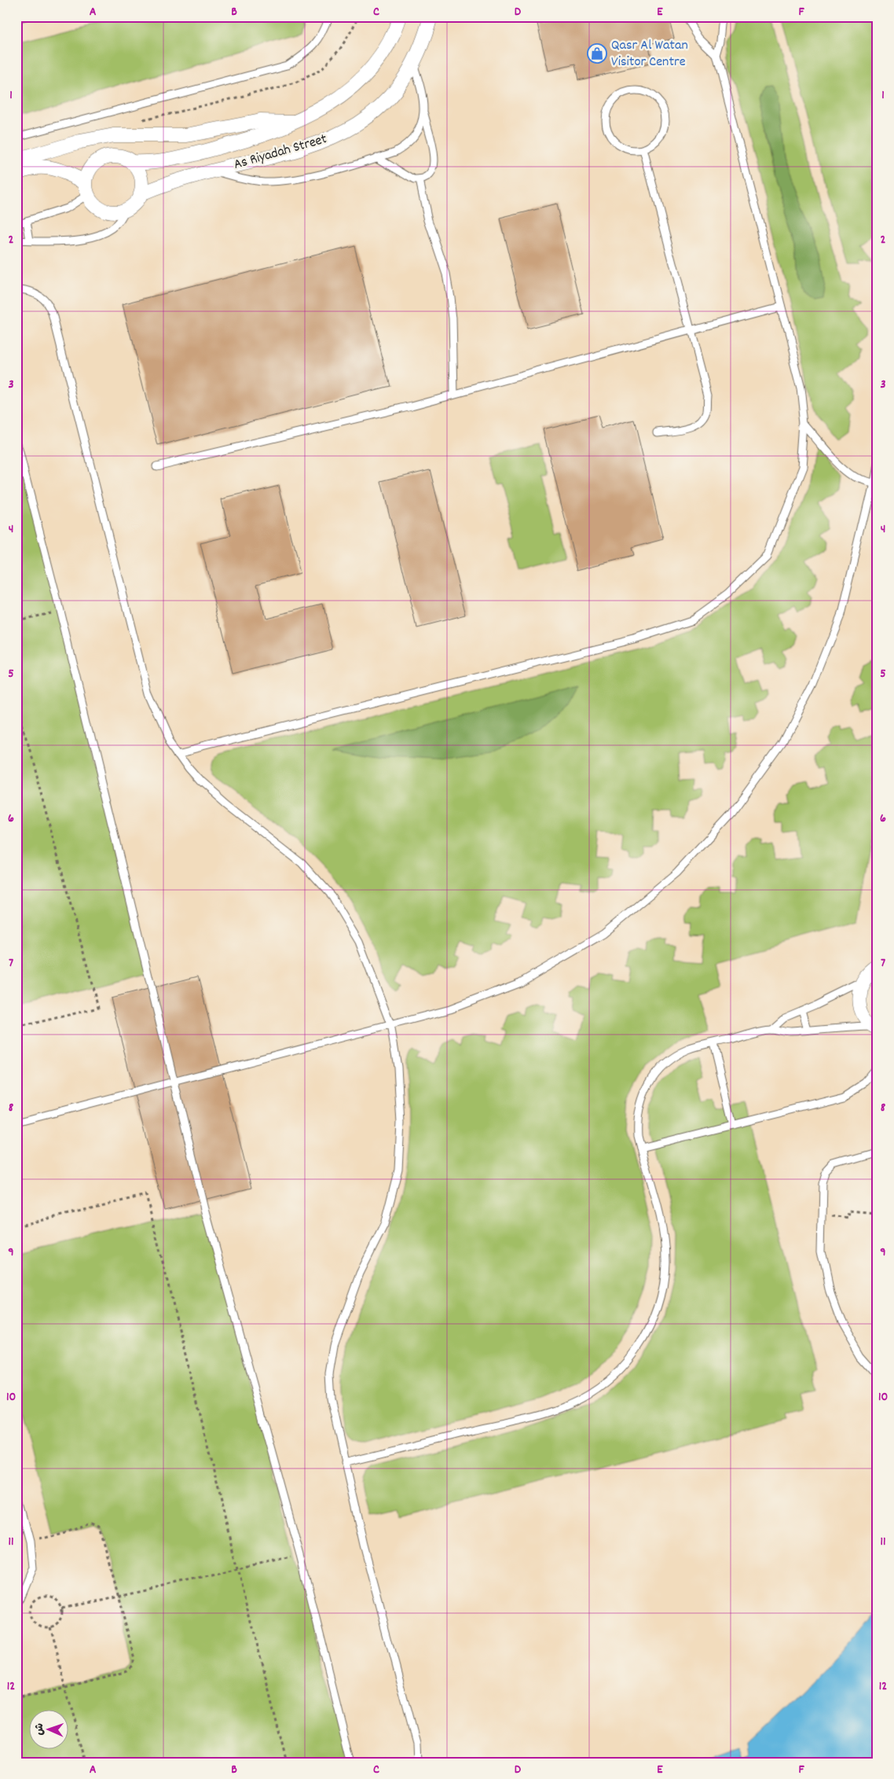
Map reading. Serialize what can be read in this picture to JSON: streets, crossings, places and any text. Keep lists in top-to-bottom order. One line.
{"streets":{"street":["As Riyadah Street"]},"places":{"shop":["Qasr Al Watan Visitor Centre"]},"north":"left","grid":{"columns":["A","B","C","D","E","F"],"rows":["1","2","3","4","5","6","7","8","9","10","11","12"]}}
